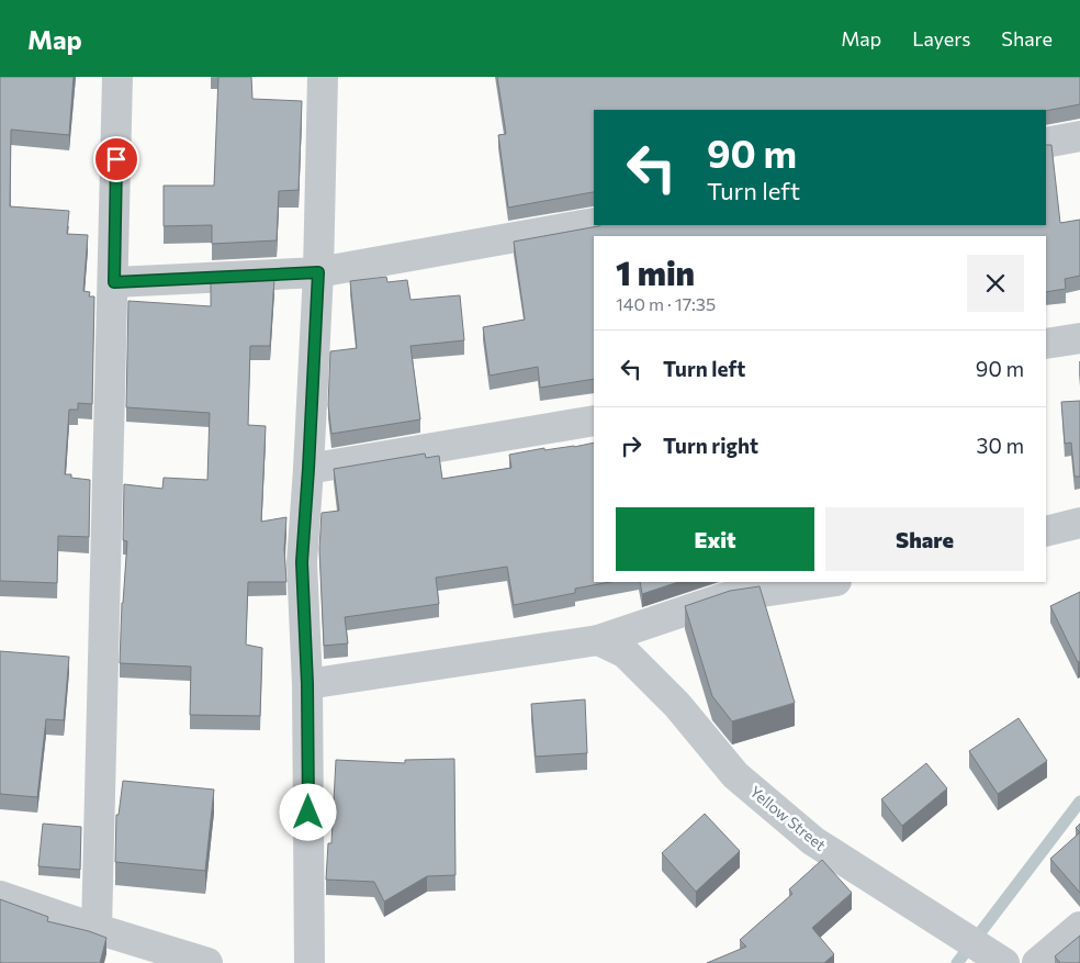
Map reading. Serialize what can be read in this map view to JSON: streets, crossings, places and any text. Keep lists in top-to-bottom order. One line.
{"streets":{"street":["Yellow Street"]},"page":{"header":"Map","nav":["Map","Layers","Share"],"turn":["90 m","Turn left"],"heading":["1 min","140 m · 17:35"],"list":[{"name":"Turn left","value":"90 m"},{"name":"Turn right","value":"30 m"}],"buttons":["Exit","Share"]}}
